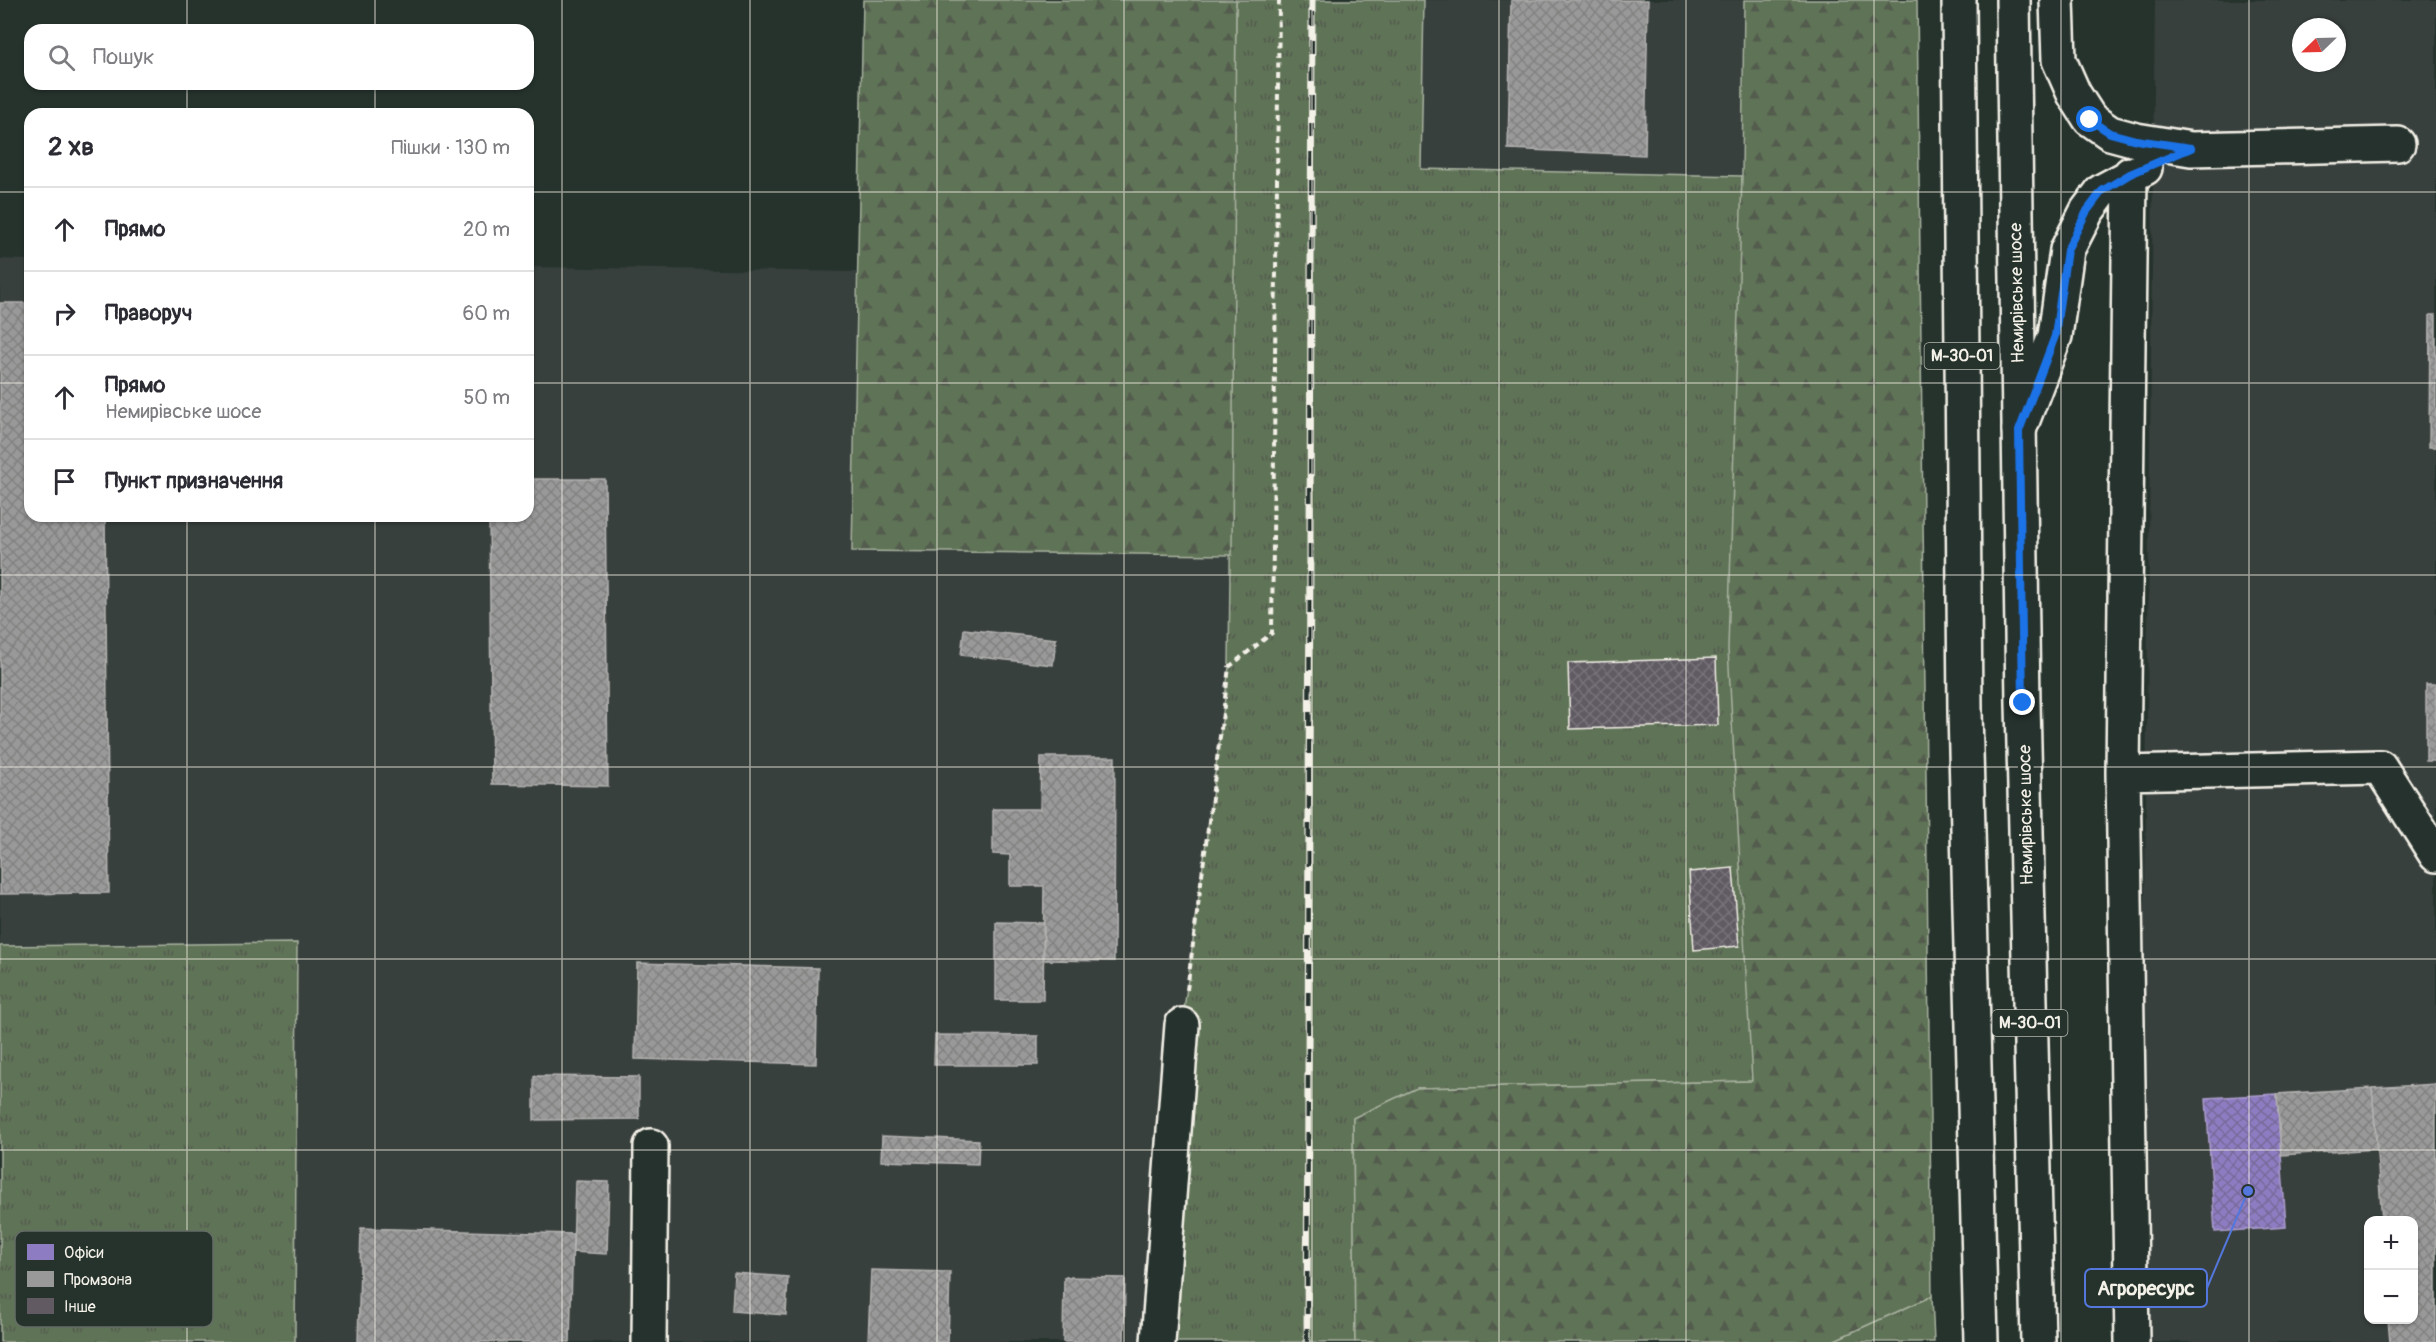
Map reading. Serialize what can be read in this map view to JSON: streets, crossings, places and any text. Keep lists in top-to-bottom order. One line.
{"streets":{"main road":["Немирівське шосе","М-30-01"]},"places":["Агроресурс"],"legend":["Офіси","Промзона","Інше"],"north":"bottom left","page":{"search":"Пошук","heading":["2 хв","Пішки · 130 m"],"list":[["Прямо","20 m"],["Праворуч","60 m"],["Прямо","Немирівське шосе","50 m"],"Пункт призначення"],"map_buttons":["+","−"]}}
